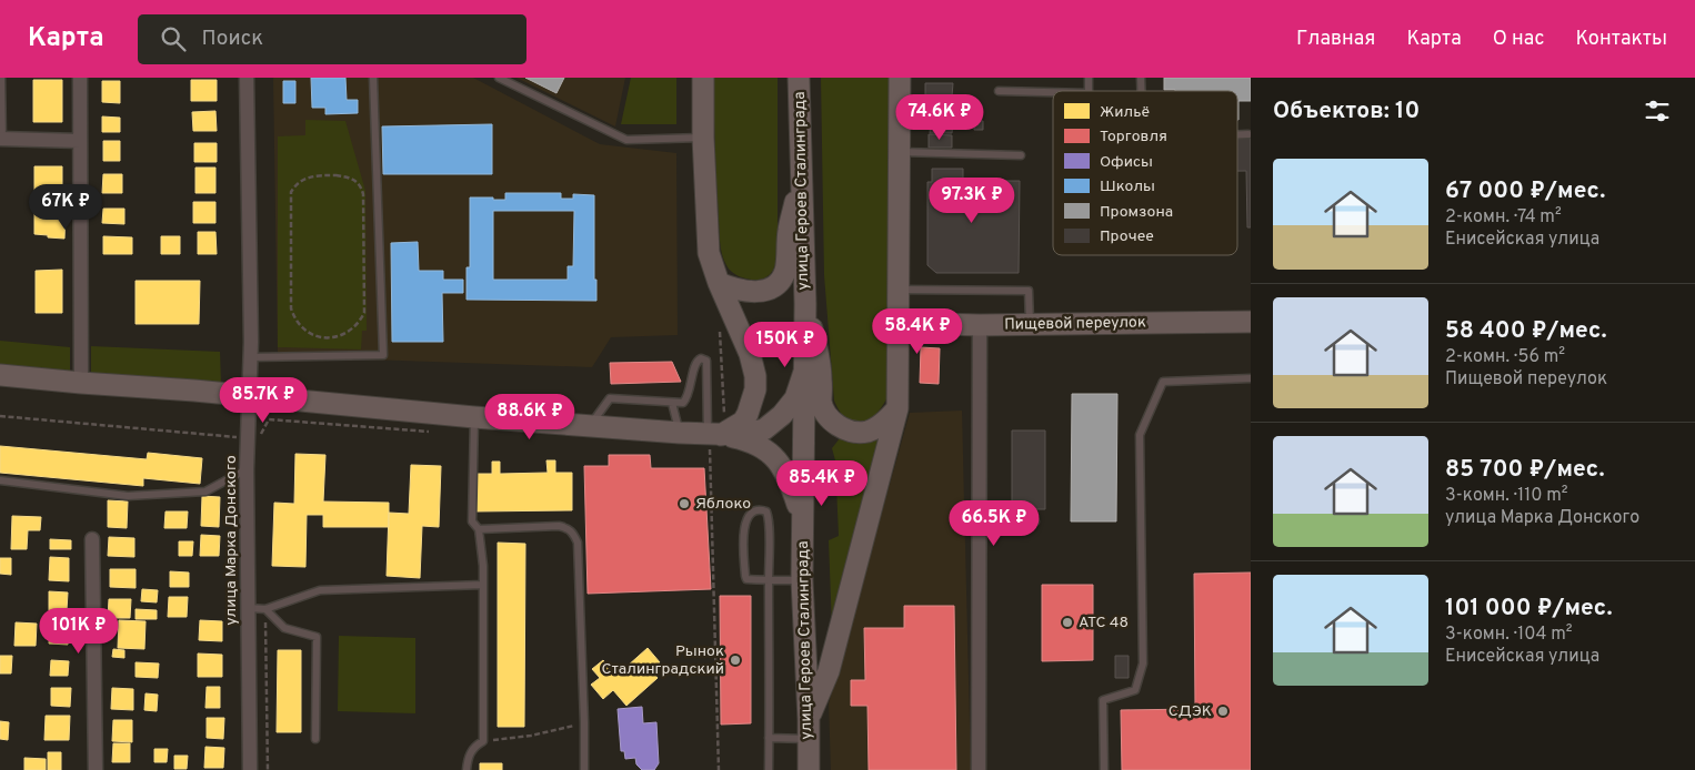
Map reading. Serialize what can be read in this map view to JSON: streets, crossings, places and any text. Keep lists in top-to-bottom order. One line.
{"streets":{"street":["улица Героев Сталинграда","Пищевой переулок","улица Марка Донского"]},"places":["Яблоко","АТС 48","Рынок Сталинградский","СДЭК"],"legend":["Жильё","Торговля","Офисы","Школы","Промзона","Прочее"],"page":{"header":"Карта","search":"Поиск","nav":["Главная","Карта","О нас","Контакты"],"heading":"Объектов: 10","price":["74.6K ₽","97.3K ₽","67K ₽","58.4K ₽","150K ₽","85.7K ₽","88.6K ₽","85.4K ₽","66.5K ₽","101K ₽"],"list":[{"name":"67 000 ₽/мес.","note":"2-комн. · 74 m² · Енисейская улица"},{"name":"58 400 ₽/мес.","note":"2-комн. · 56 m² · Пищевой переулок"},{"name":"85 700 ₽/мес.","note":"3-комн. · 110 m² · улица Марка Донского"},{"name":"101 000 ₽/мес.","note":"3-комн. · 104 m² · Енисейская улица"}]}}
